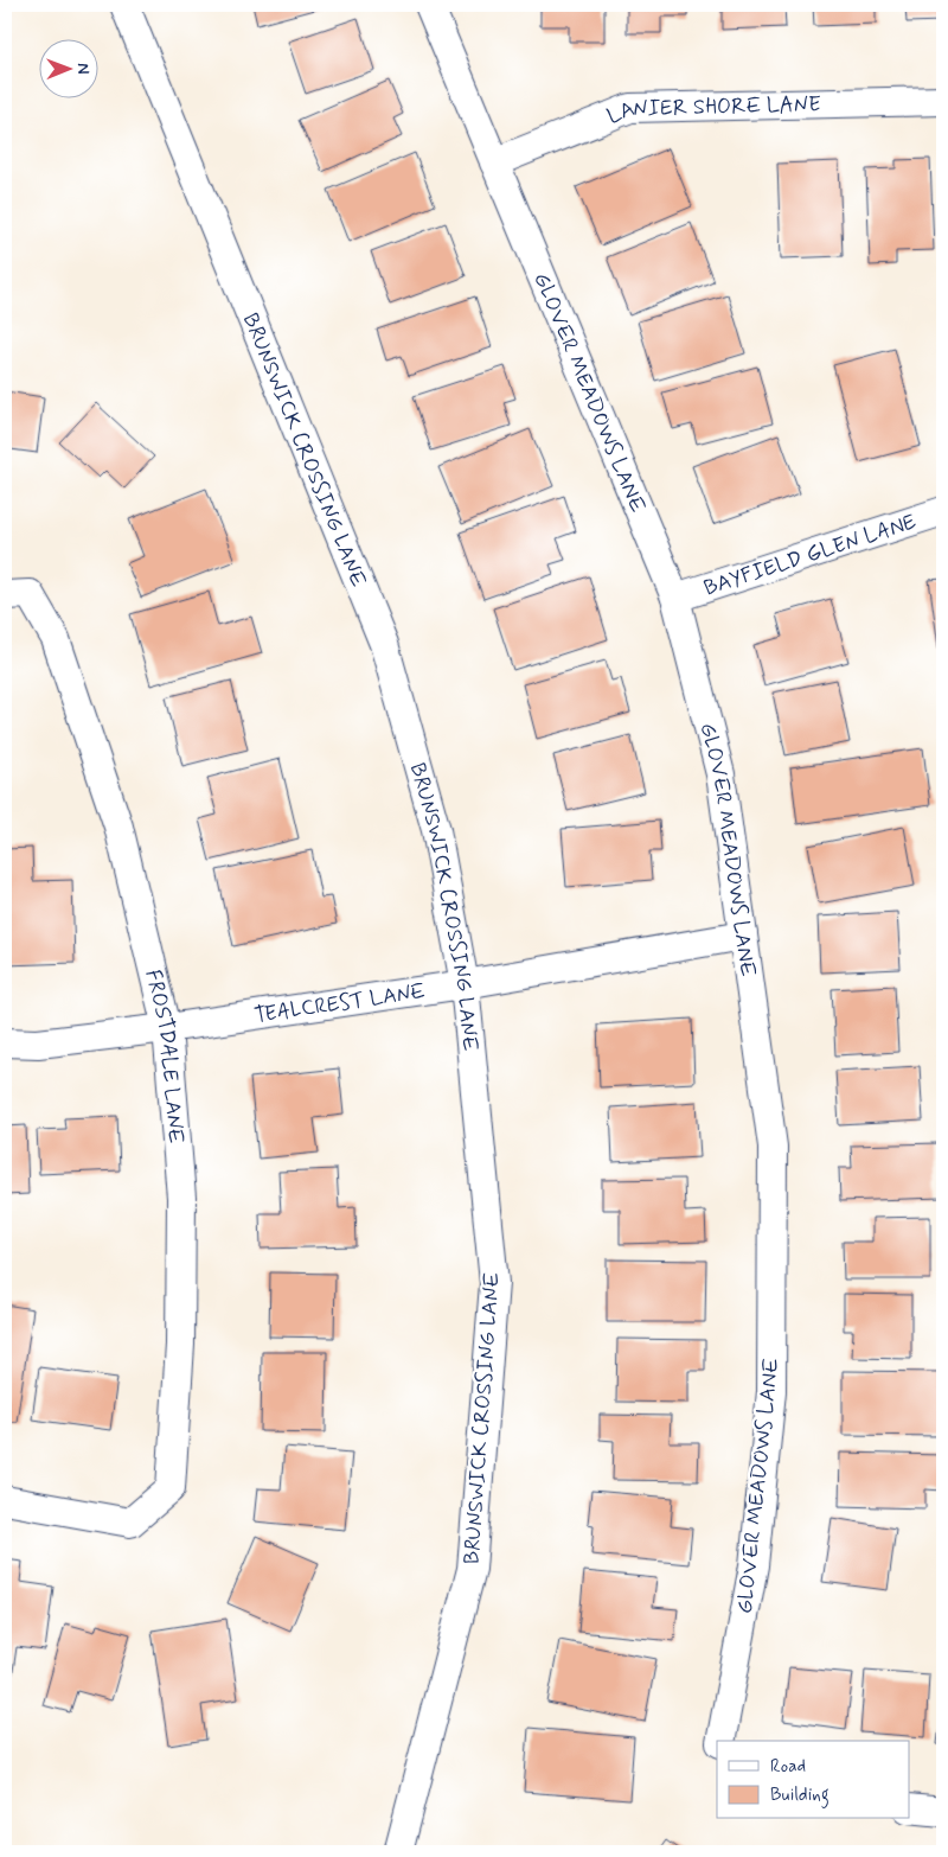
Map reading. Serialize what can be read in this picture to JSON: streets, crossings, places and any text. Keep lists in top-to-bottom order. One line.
{"streets":{"street":["LANIER SHORE LANE","GLOVER MEADOWS LANE","BRUNSWICK CROSSING LANE","BAYFIELD GLEN LANE","TEALCREST LANE","FROSTDALE LANE"]},"crossings":[["LANIER SHORE LANE","GLOVER MEADOWS LANE"],["GLOVER MEADOWS LANE","BAYFIELD GLEN LANE"],["GLOVER MEADOWS LANE","TEALCREST LANE"],["BRUNSWICK CROSSING LANE","TEALCREST LANE"],["TEALCREST LANE","FROSTDALE LANE"]],"legend":["Road","Building"],"north":"right"}
